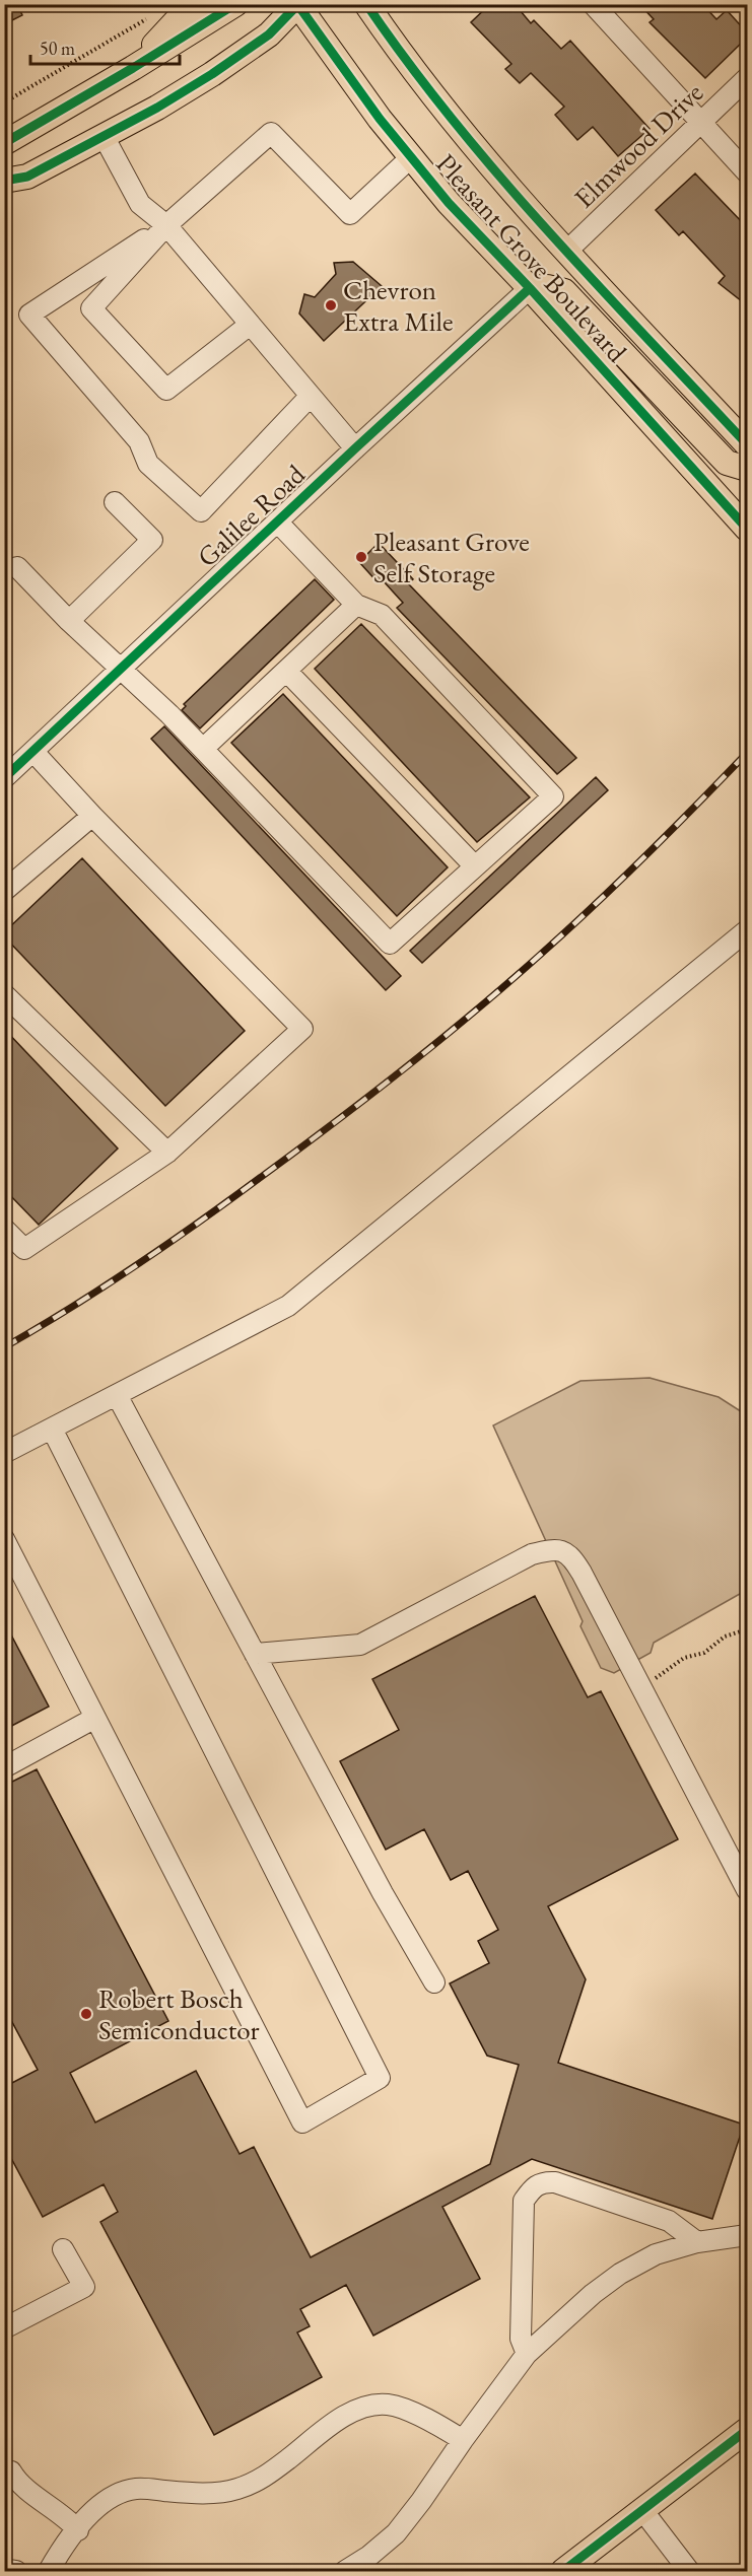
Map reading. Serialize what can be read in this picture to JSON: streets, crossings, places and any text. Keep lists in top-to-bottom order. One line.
{"streets":{"main road":["Pleasant Grove Boulevard"],"street":["Elmwood Drive","Galilee Road"]},"crossings":[["Elmwood Drive","Pleasant Grove Boulevard"],["Pleasant Grove Boulevard","Galilee Road"]],"places":["Chevron Extra Mile","Pleasant Grove Self Storage","Robert Bosch Semiconductor"],"scale_bar":"50 m"}
